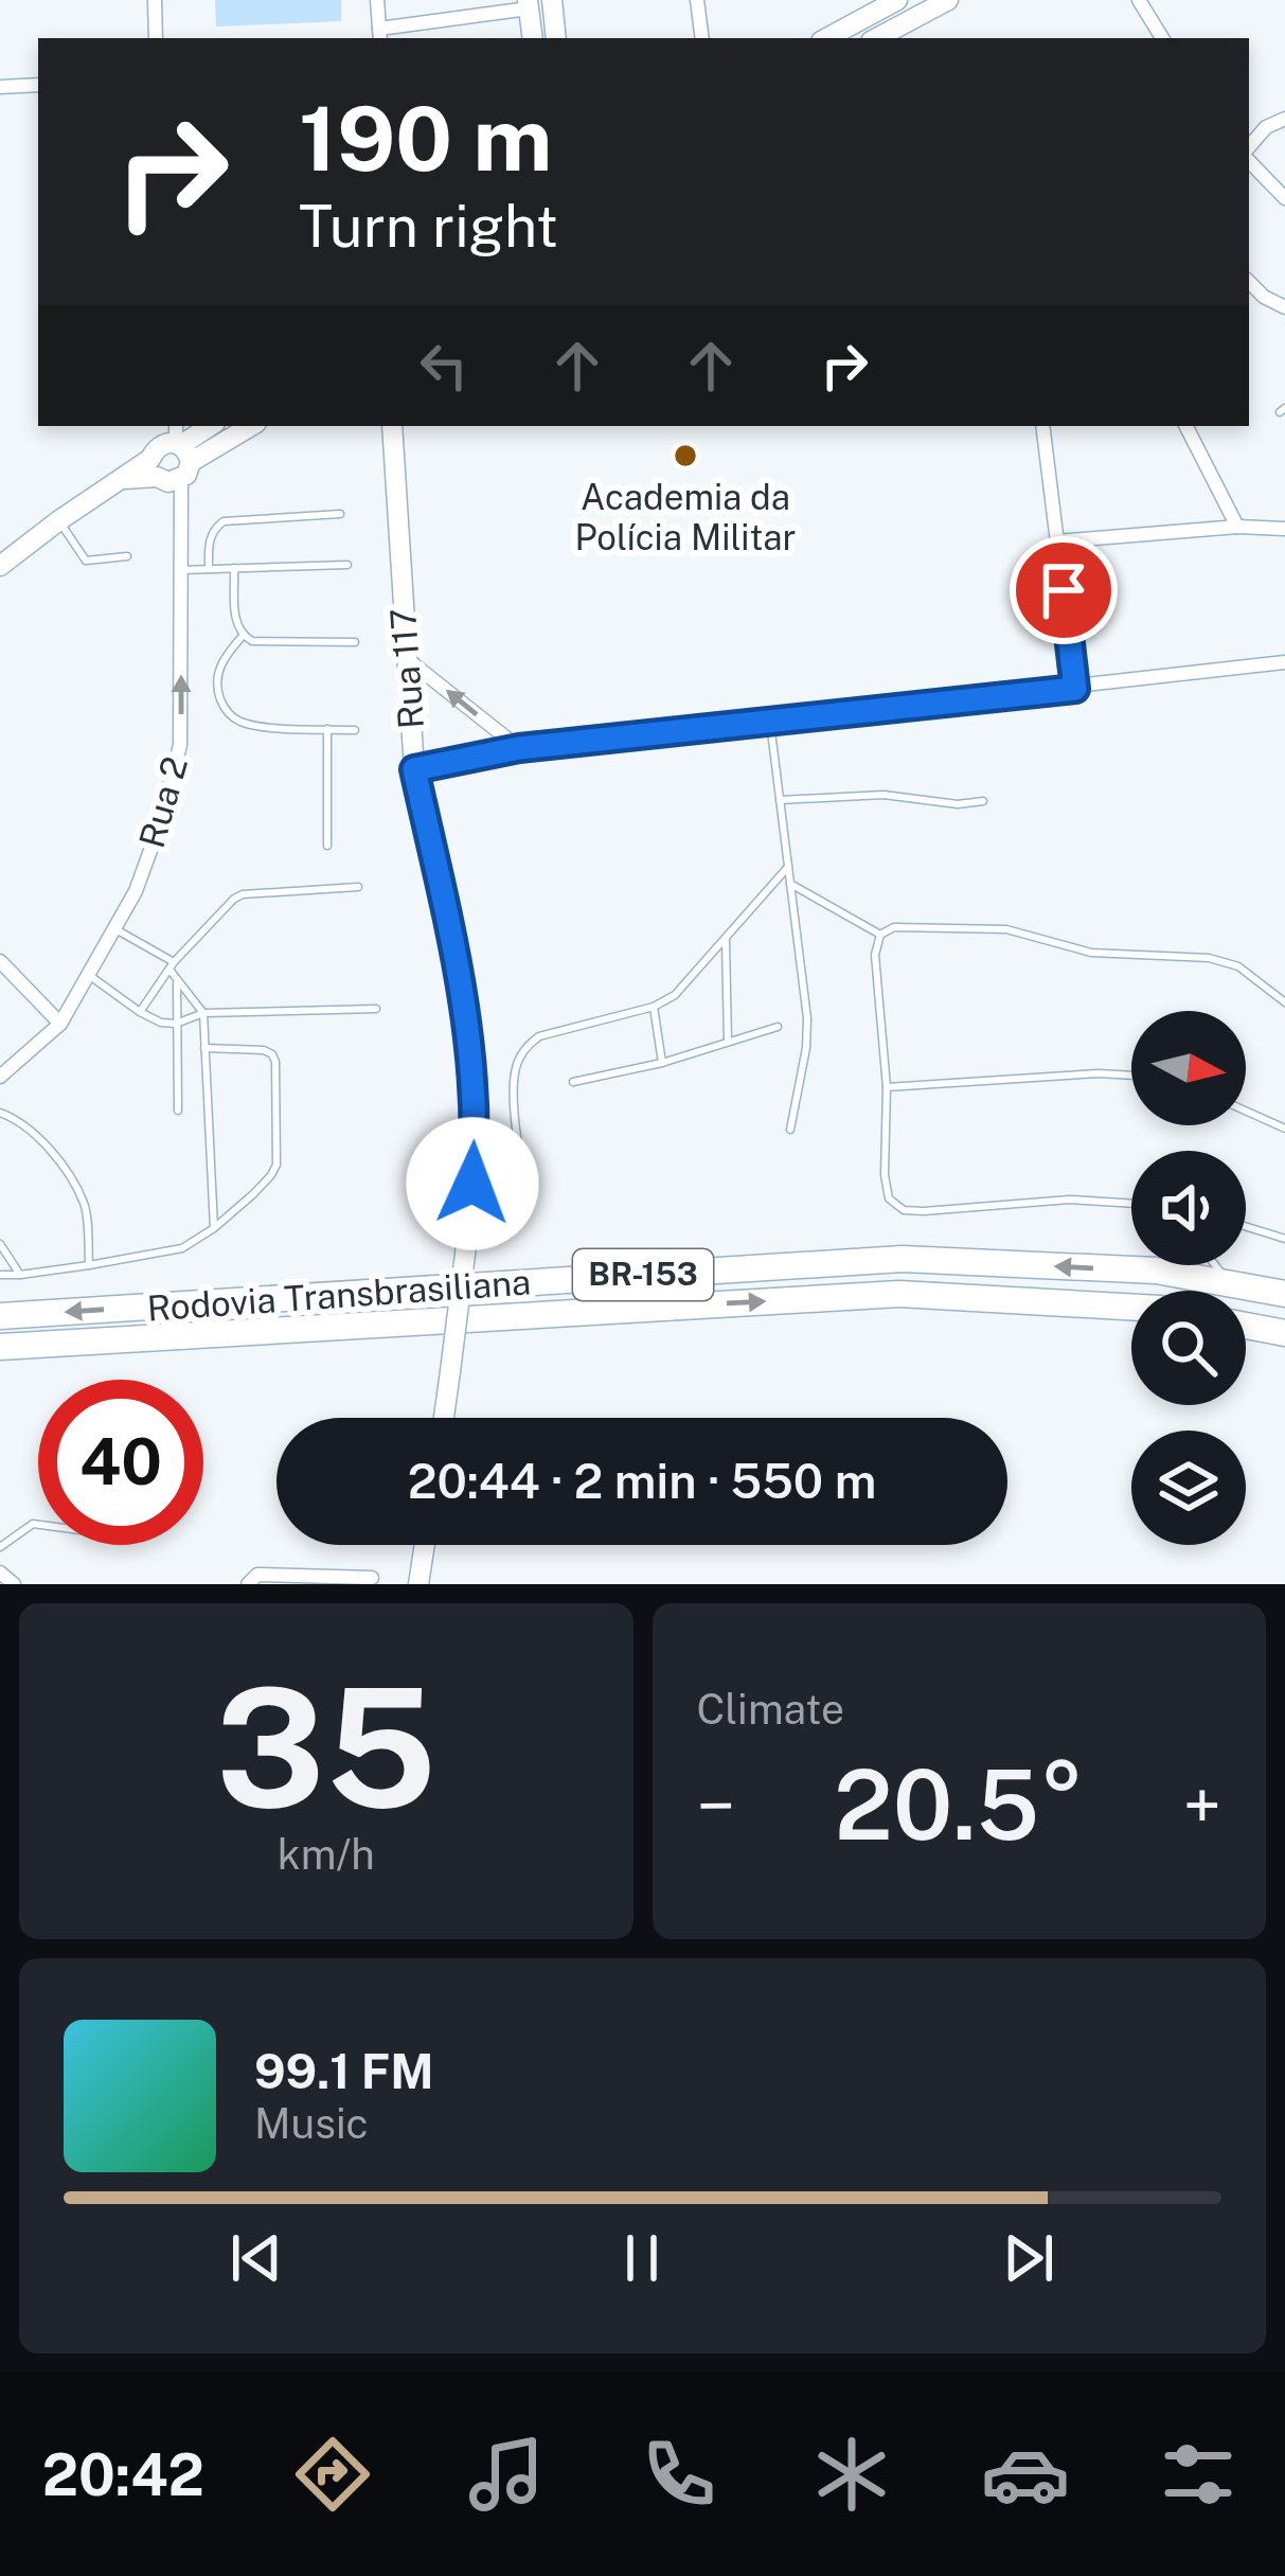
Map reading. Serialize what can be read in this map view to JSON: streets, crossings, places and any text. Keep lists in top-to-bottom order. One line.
{"streets":{"highway":["BR-153","Rodovia Transbrasiliana"],"street":["Rua 117","Rua 2"]},"one_way":["Rua 2"],"places":["Academia da Polícia Militar"],"north":"right","page":{"turn":["190 m","Turn right"],"limit":"40","trip":"20:44 · 2 min · 550 m","tile":[["35","km/h"],"Climate"],"heat":["−","20.5°","+"],"song":["99.1 FM","Music"],"tabs":"20:42"}}
